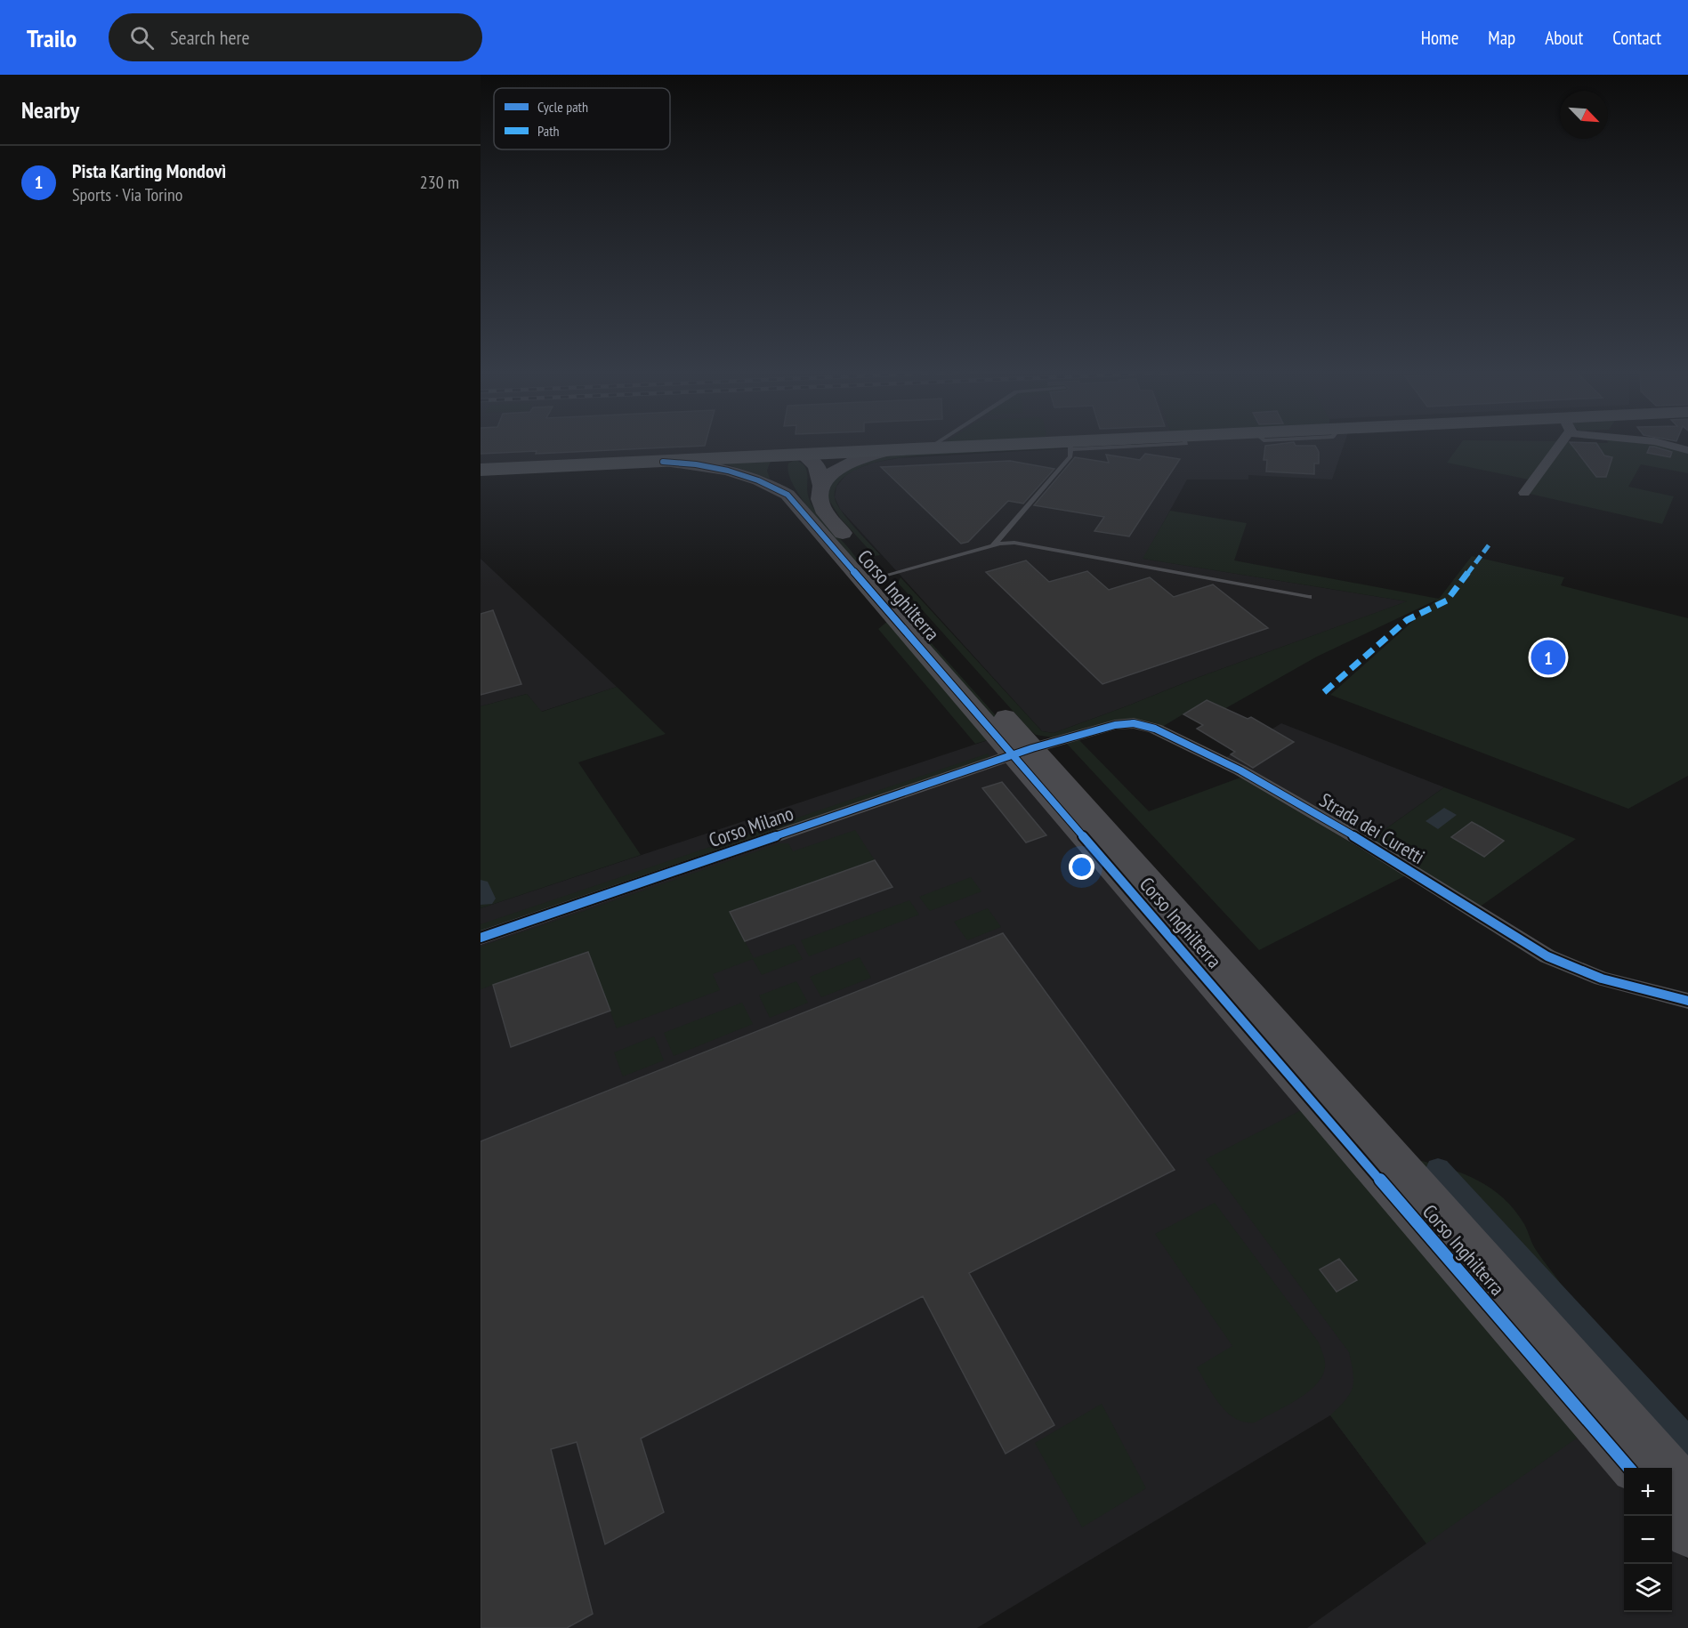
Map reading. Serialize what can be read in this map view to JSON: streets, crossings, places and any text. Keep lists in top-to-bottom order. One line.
{"streets":{"street":["Corso Inghilterra","Corso Milano","Strada dei Curetti"]},"crossings":[["Corso Inghilterra","Corso Milano"],["Corso Inghilterra","Strada dei Curetti"],["Corso Milano","Strada dei Curetti"]],"legend":["Cycle path","Path"],"north":"bottom right","page":{"header":"Trailo","search":"Search here","nav":["Home","Map","About","Contact"],"heading":"Nearby","list":[{"mark":"1","name":"Pista Karting Mondovì","note":"Sports · Via Torino","value":"230 m"}],"pins":"1","map_buttons":["+","−"]}}
